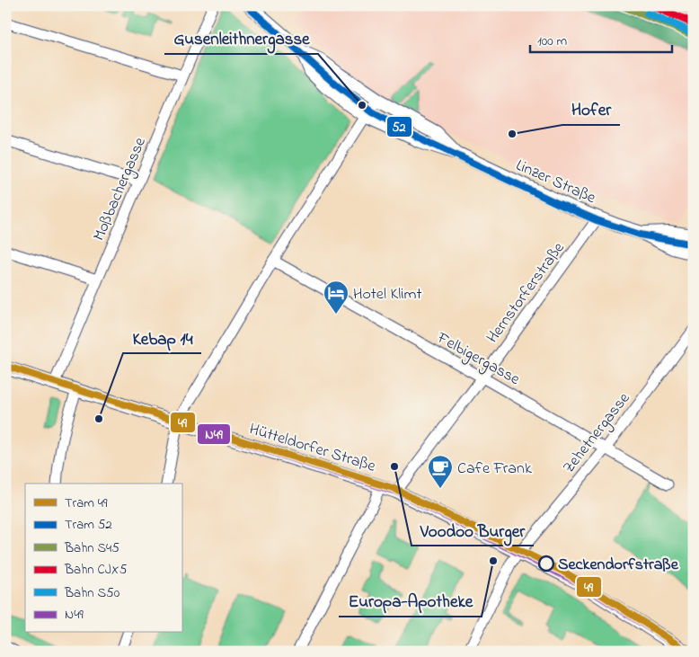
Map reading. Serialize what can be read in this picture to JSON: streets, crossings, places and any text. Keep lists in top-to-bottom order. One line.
{"streets":{"main road":["Linzer Straße","Hütteldorfer Straße"],"street":["Moßbachergasse","Hernstorferstraße","Felbigergasse","Zehetnergasse"]},"crossings":[["Linzer Straße","Hernstorferstraße"],["Moßbachergasse","Hütteldorfer Straße"],["Hernstorferstraße","Felbigergasse"],["Hernstorferstraße","Hütteldorfer Straße"],["Felbigergasse","Zehetnergasse"],["Zehetnergasse","Hütteldorfer Straße"]],"places":{"other":["Gusenleithnergasse","Hofer","Kebap 14","Voodoo Burger","Europa-Apotheke","Seckendorfstraße"],"hotel":["Hotel Klimt"],"cafe":["Cafe Frank"]},"lines":["tram line 52","rail line S45","rail line CJX5","rail line S50","tram line 49","transit line N49"],"legend":["Tram 49","Tram 52","Bahn S45","Bahn CJX5","Bahn S50","N49"],"scale_bar":"100 m"}
